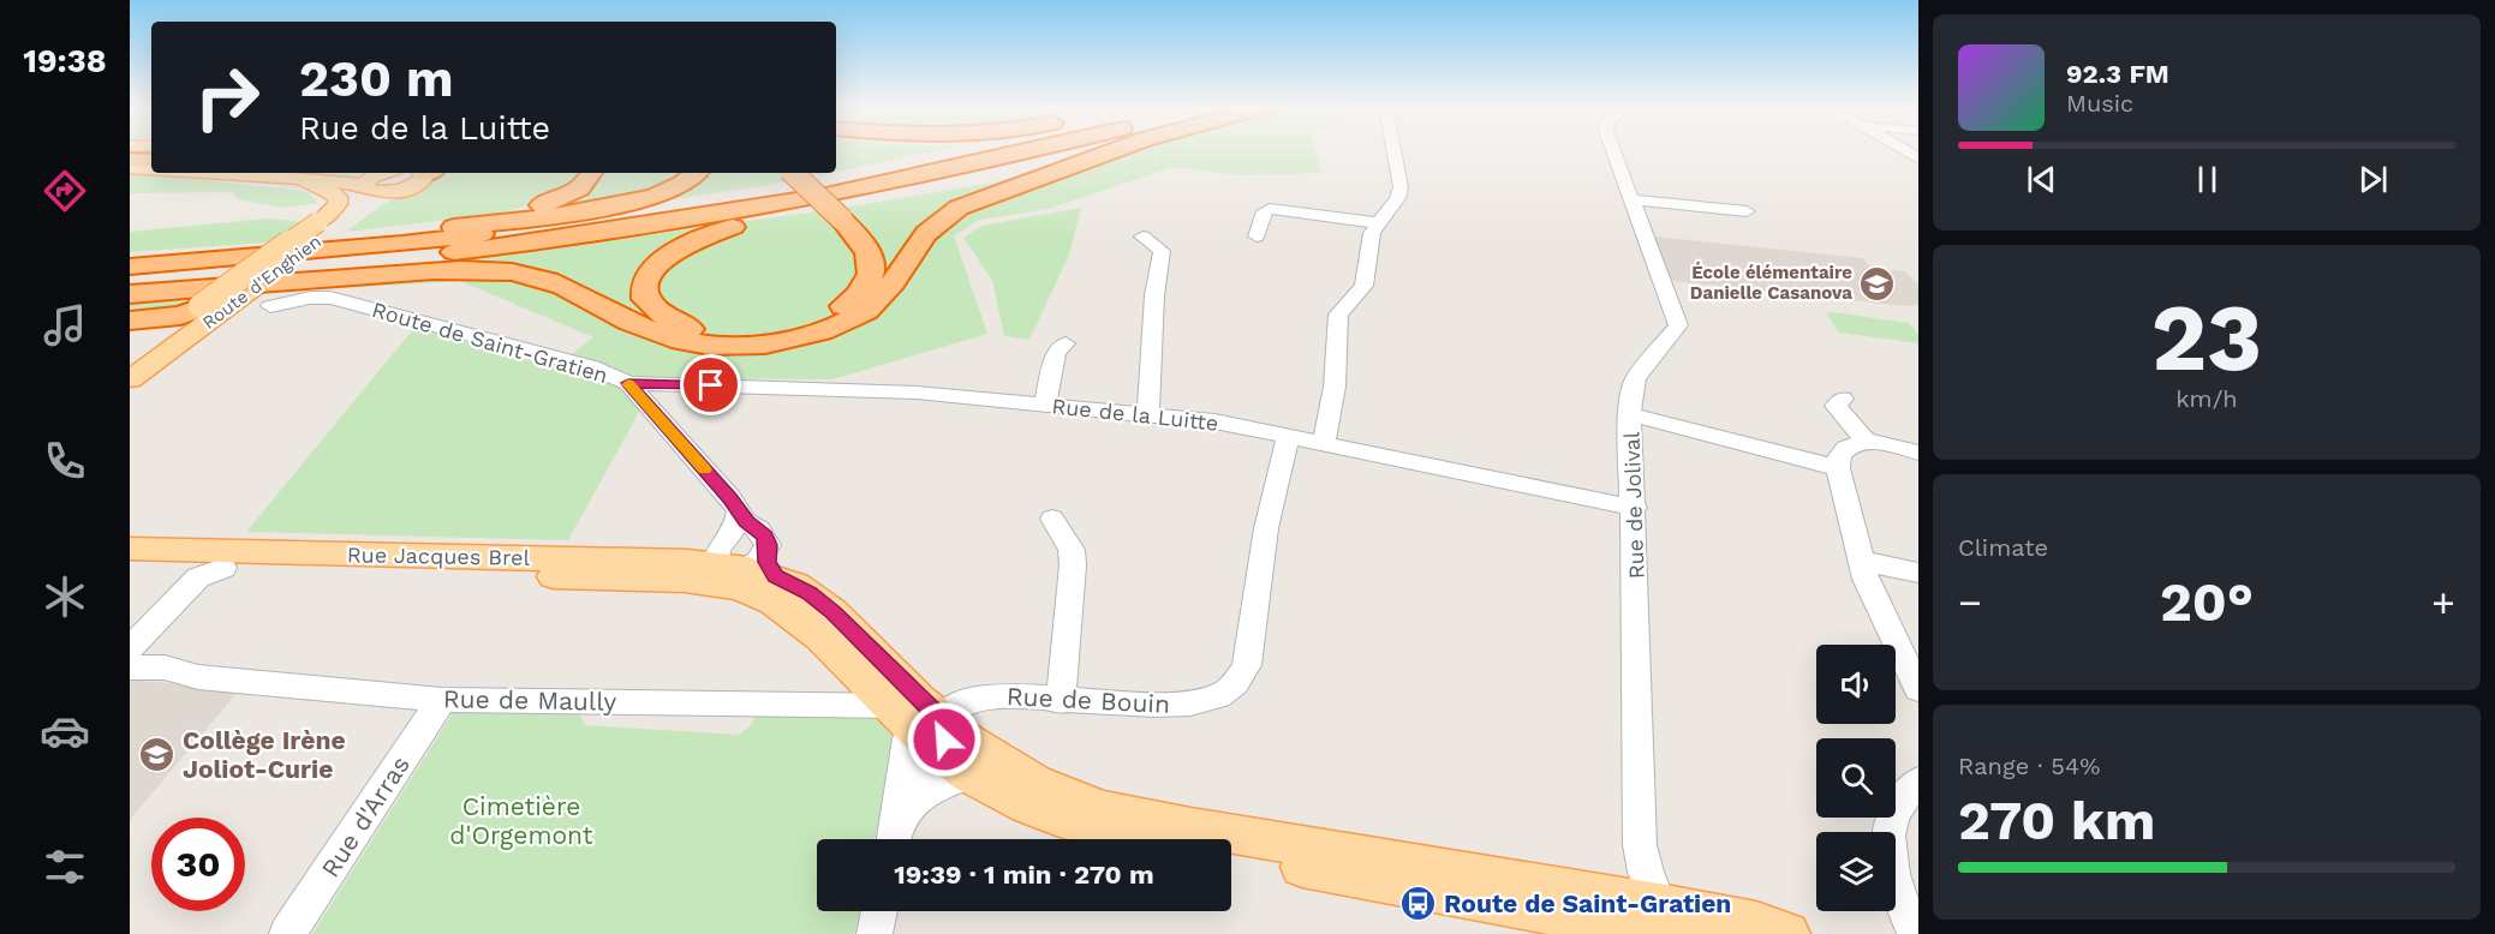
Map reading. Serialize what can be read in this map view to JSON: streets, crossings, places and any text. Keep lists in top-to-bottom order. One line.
{"streets":{"main road":["Route d'Enghien","Route de Saint-Gratien","Rue Jacques Brel"],"street":["Rue de la Luitte","Rue de Jolival","Rue de Maully","Rue de Bouin","Rue d'Arras"]},"crossings":[["Route d'Enghien","Route de Saint-Gratien"],["Route de Saint-Gratien","Rue de la Luitte"],["Route de Saint-Gratien","Rue de Jolival"],["Route de Saint-Gratien","Rue Jacques Brel"],["Route de Saint-Gratien","Rue de Maully"],["Route de Saint-Gratien","Rue de Bouin"],["Rue de la Luitte","Rue de Jolival"],["Rue de la Luitte","Rue de Bouin"],["Rue de Maully","Rue de Bouin"],["Rue de Maully","Rue d'Arras"]],"parks":["Cimetière d'Orgemont"],"places":{"school or university":["École élémentaire Danielle Casanova","Collège Irène Joliot-Curie"],"bus stop":["Route de Saint-Gratien"]},"page":{"tabs":"19:38","turn":["230 m","Rue de la Luitte"],"song":["92.3 FM","Music"],"tile":[["23","km/h"],"Climate",["Range · 54%","270 km"]],"heat":["−","20°","+"],"limit":"30","trip":"19:39 · 1 min · 270 m"}}
